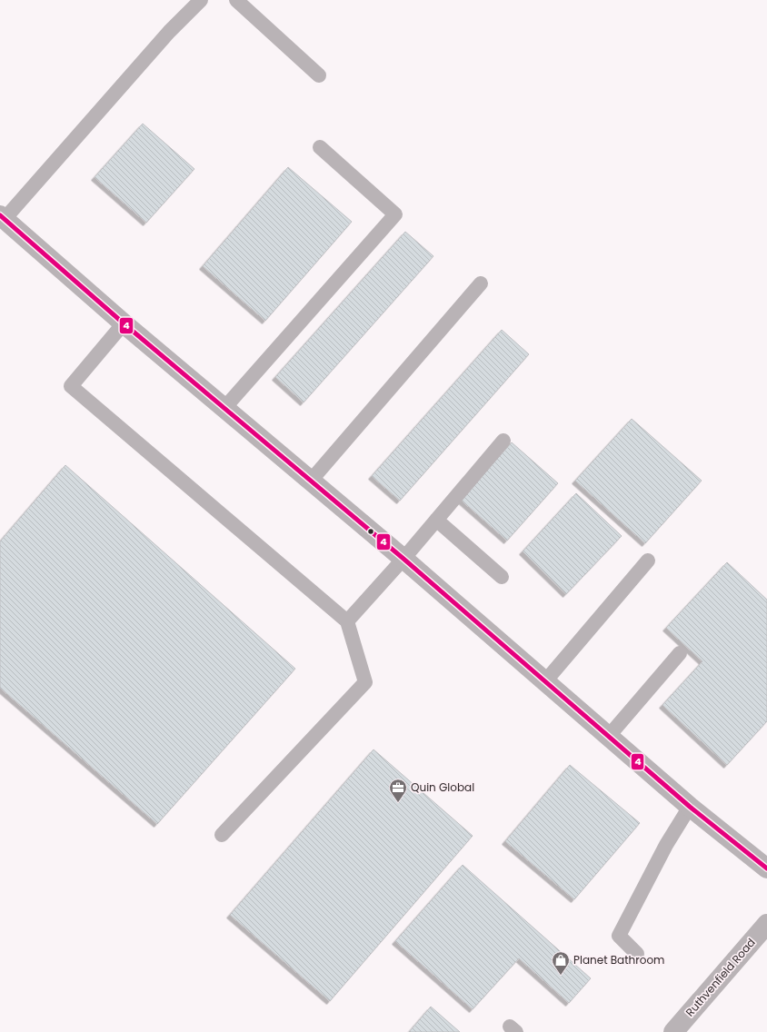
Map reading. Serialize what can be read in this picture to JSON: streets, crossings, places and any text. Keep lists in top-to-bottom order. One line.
{"streets":{"street":["Ruthvenfield Road"]},"places":{"office":["Quin Global"],"shop":["Planet Bathroom"]},"lines":["transit line 4"]}
